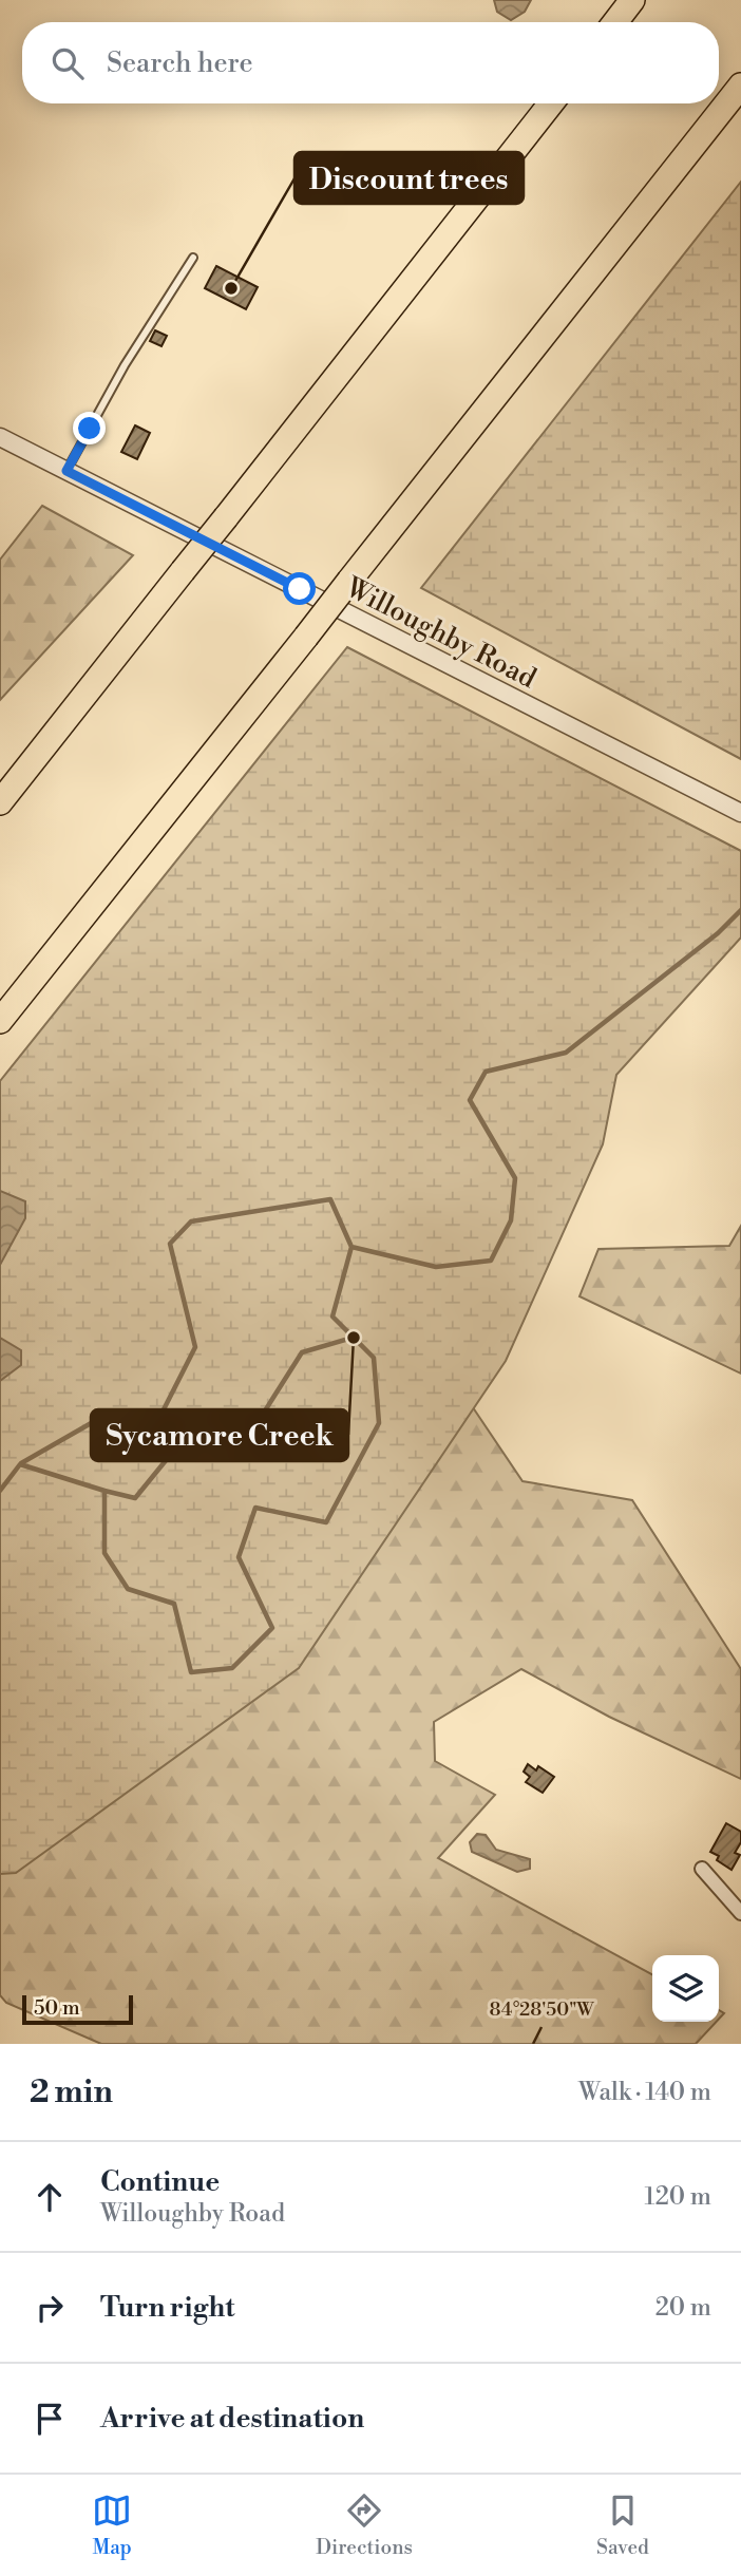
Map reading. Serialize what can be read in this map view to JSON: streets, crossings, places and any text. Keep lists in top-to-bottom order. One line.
{"streets":{"street":["Willoughby Road"]},"places":["Discount trees","Sycamore Creek"],"scale_bar":"50 m","page":{"search":"Search here","scale":"50 m","heading":["2 min","Walk · 140 m"],"list":[["Continue","Willoughby Road","120 m"],["Turn right","20 m"],"Arrive at destination"],"nav":["Map","Directions","Saved"]},"coordinates":["84°28'50\"W"]}
